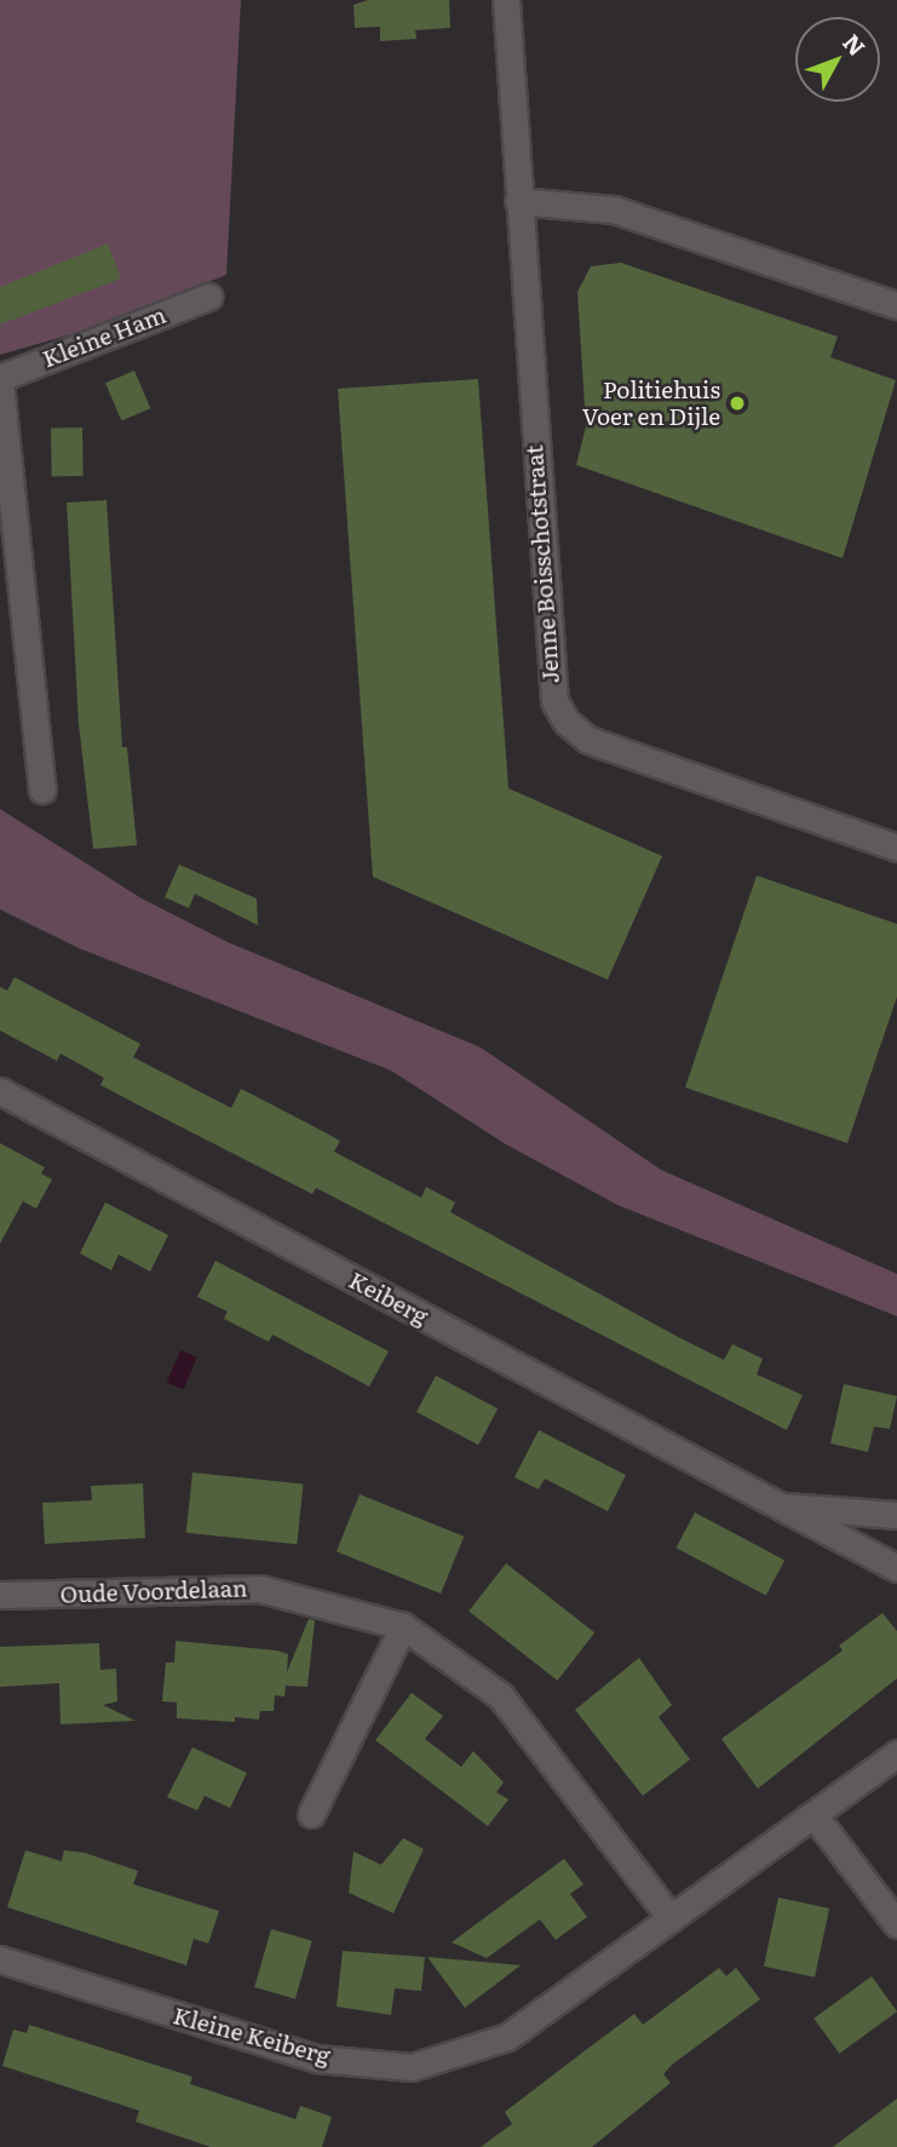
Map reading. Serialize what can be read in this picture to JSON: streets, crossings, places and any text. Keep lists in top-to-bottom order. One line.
{"streets":{"street":["Kleine Ham","Jenne Boisschotstraat","Keiberg","Oude Voordelaan","Kleine Keiberg"]},"crossings":[["Oude Voordelaan","Kleine Keiberg"]],"places":["Politiehuis Voer en Dijle"],"north":"top right"}
